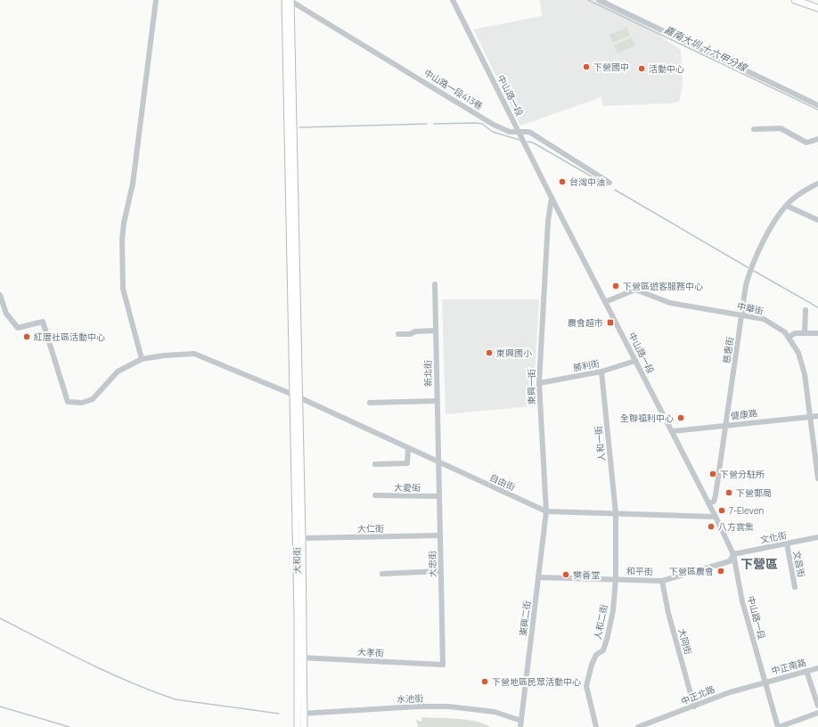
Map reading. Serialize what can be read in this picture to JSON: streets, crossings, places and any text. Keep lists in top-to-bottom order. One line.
{"streets":{"main road":["大和街"],"street":["中山路一段413巷","中山路一段","中華街","慈惠街","勝利街","新北街","東興一街","健康路","人和一街","自由街","大愛街","大仁街","文化街","大忠街","文昌街","和平街","東興二街","人和二街","大同街","大孝街","中正南路","中正北路","水池街"]},"crossings":[["中山路一段413巷","中山路一段"],["中山路一段","中華街"],["中山路一段","慈惠街"],["中山路一段","勝利街"],["中山路一段","東興一街"],["中山路一段","健康路"],["中山路一段","自由街"],["中山路一段","文化街"],["中山路一段","和平街"],["中山路一段","中正南路"],["中山路一段","中正北路"],["中華街","慈惠街"],["中華街","健康路"],["慈惠街","健康路"],["勝利街","東興一街"],["勝利街","人和一街"],["新北街","自由街"],["新北街","大忠街"],["東興一街","自由街"],["東興一街","東興二街"],["人和一街","自由街"],["人和一街","人和二街"],["自由街","大和街"],["自由街","大忠街"],["自由街","東興二街"],["自由街","人和二街"],["大愛街","大忠街"],["大仁街","大和街"],["大仁街","大忠街"],["文化街","文昌街"],["文化街","和平街"],["大和街","大孝街"],["大和街","水池街"],["大忠街","大孝街"],["和平街","東興二街"],["和平街","人和二街"],["和平街","大同街"],["東興二街","水池街"],["大同街","中正北路"],["中正南路","中正北路"]],"districts":["下營區"],"water":["嘉南大圳 十六甲分線"],"places":{"other":["下營國中","活動中心","台灣中油","下營區遊客服務中心","紅厝社區活動中心","東興國小","全聯福利中心","下營分駐所","下營郵局","7-Eleven","八方雲集","下營區農會","樊善堂","下營地區民眾活動中心"],"transit":["農會超市"]}}
